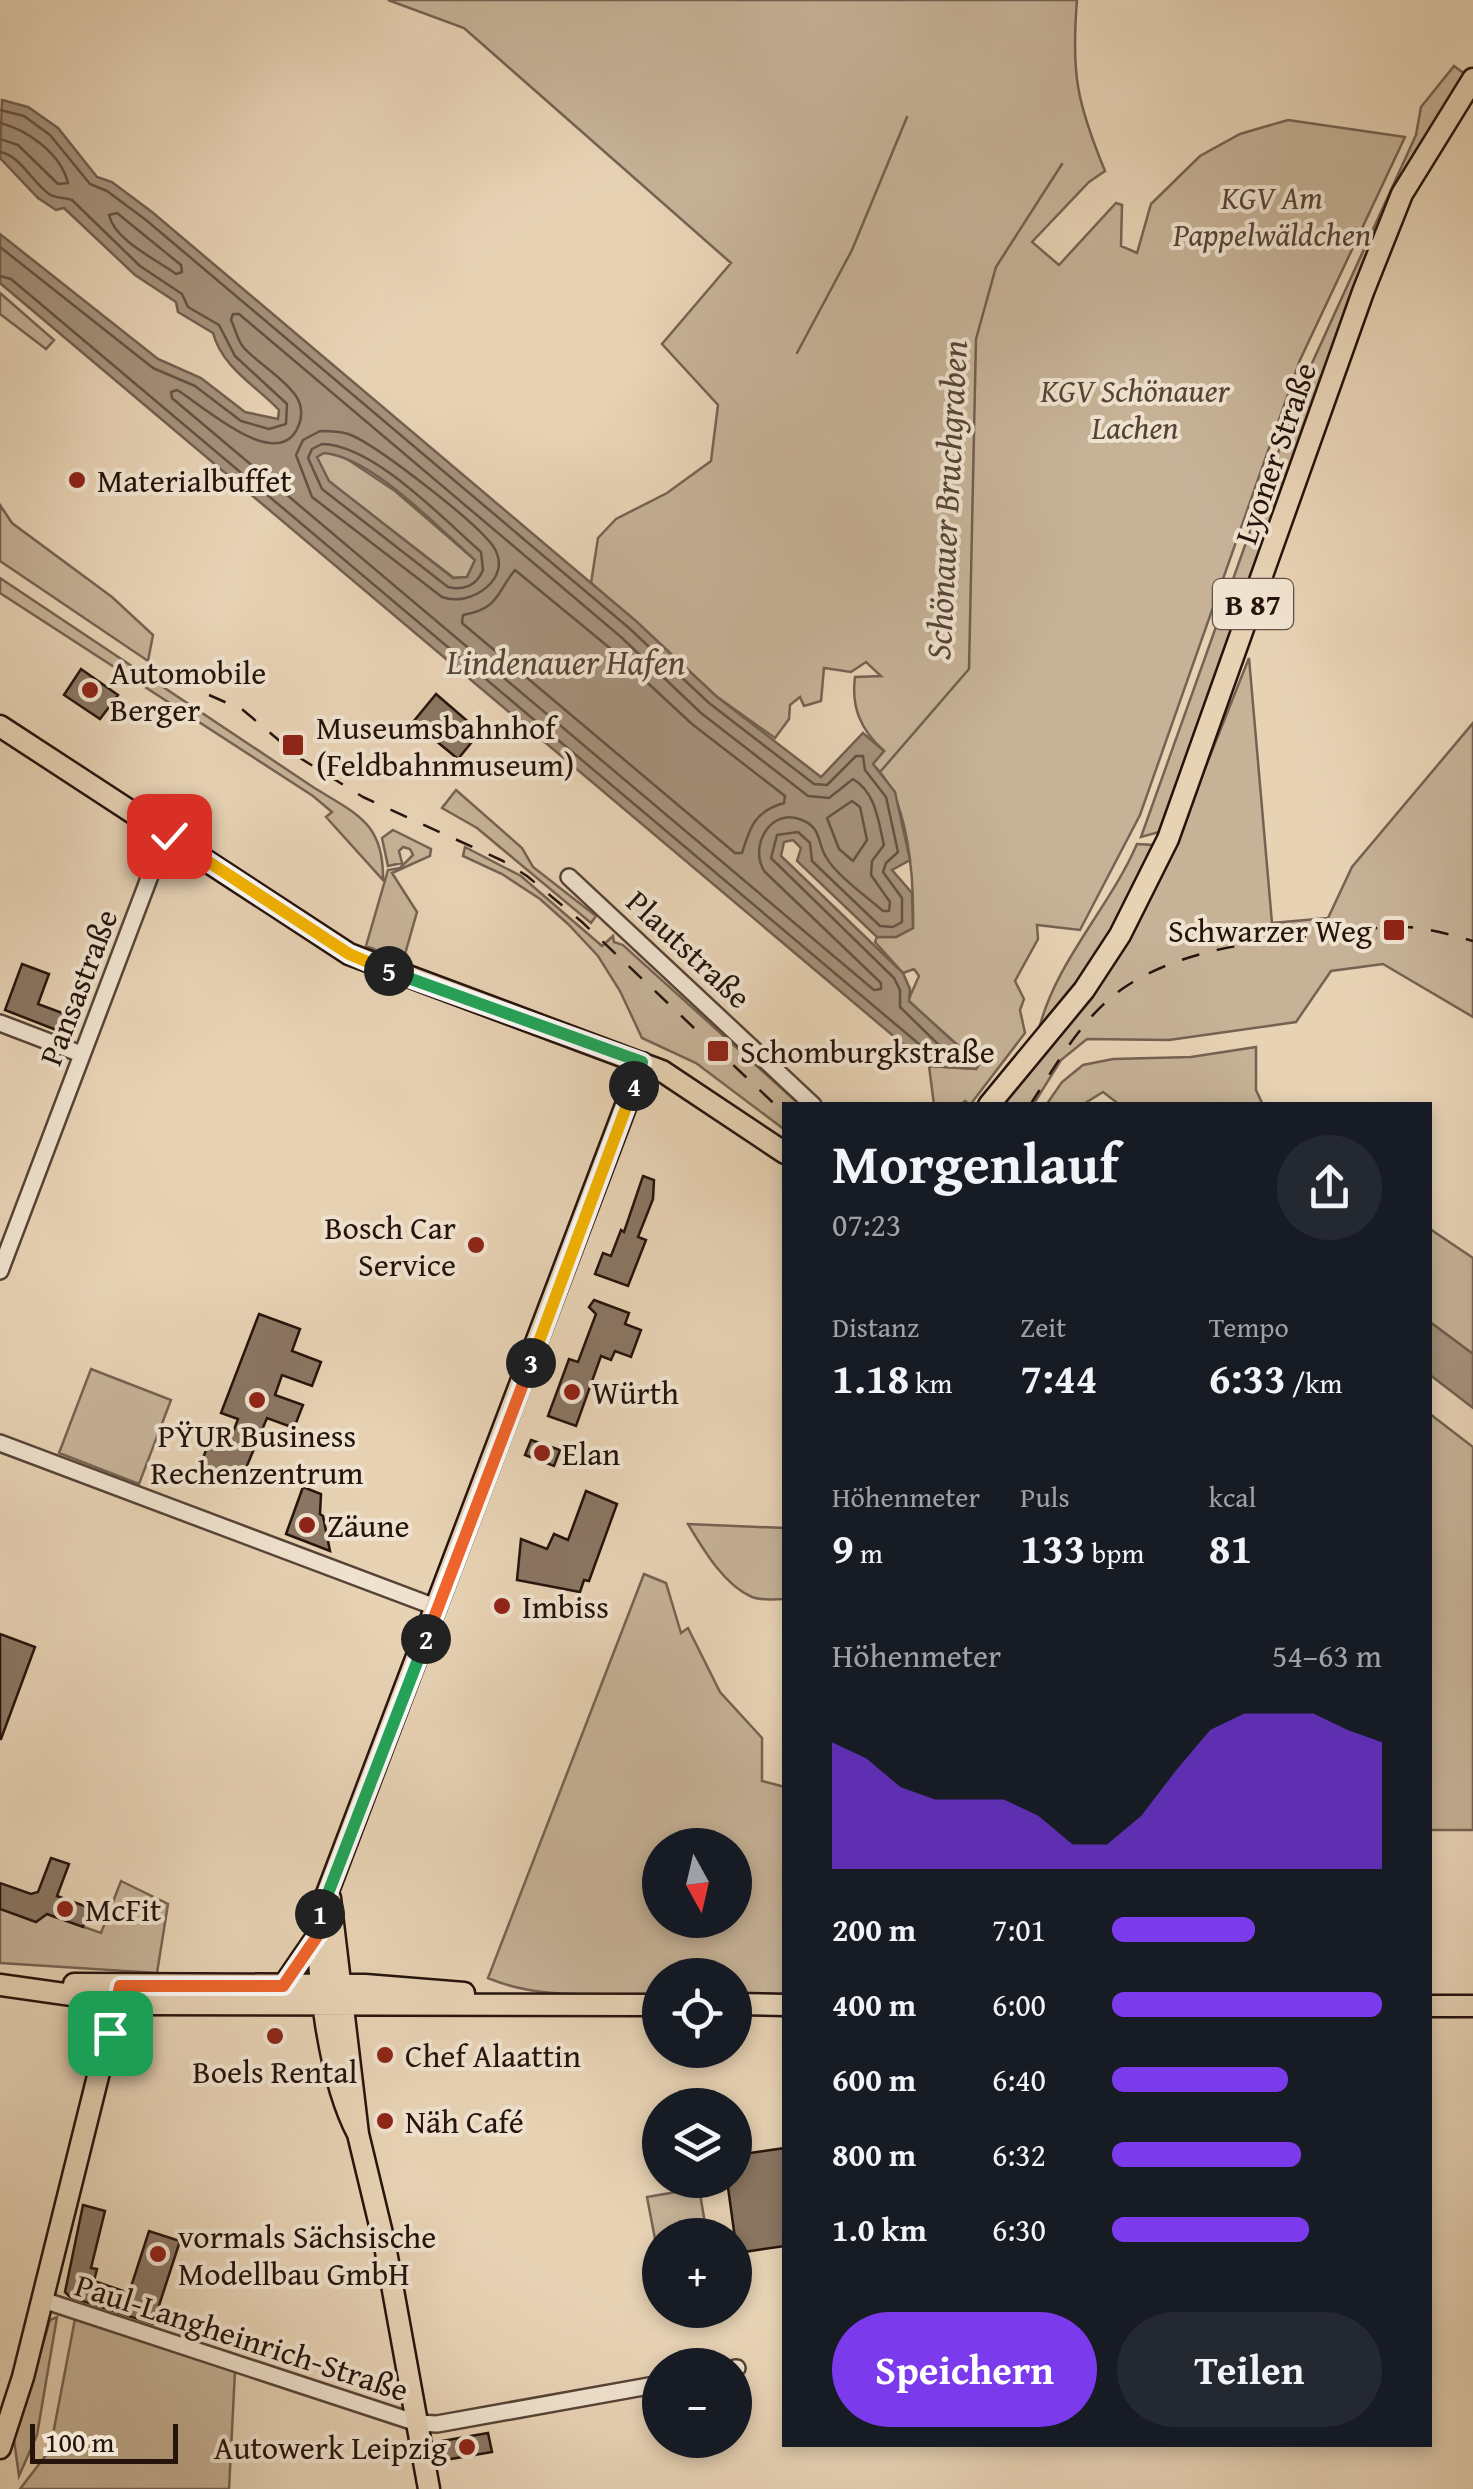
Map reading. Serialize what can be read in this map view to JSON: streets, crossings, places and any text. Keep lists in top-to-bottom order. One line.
{"streets":{"main road":["Lyoner Straße","B 87"],"street":["Plautstraße","Pansastraße","Paul-Langheinrich-Straße"]},"water":["Schönauer Bruchgraben","Lindenauer Hafen"],"parks":["KGV Am Pappelwäldchen","KGV Schönauer Lachen"],"places":{"other":["Materialbuffet","Automobile Berger","Bosch Car Service","Würth","PŸUR Business Rechenzentrum","Elan","Zäune","Imbiss","McFit","Boels Rental","Chef Alaattin","Näh Café","vormals Sächsische Modellbau GmbH","Autowerk Leipzig"],"transit":["Museumsbahnhof (Feldbahnmuseum)","Schwarzer Weg","Schomburgkstraße"]},"scale_bar":"100 m","north":"bottom","page":{"pins":["5","4","3","2","1"],"heading":["Morgenlauf","07:23"],"stats":[["Distanz","1.18 km"],["Zeit","7:44"],["Tempo","6:33 /km"],["Höhenmeter","9 m"],["Puls","133 bpm"],["kcal","81"]],"chart":["Höhenmeter","54–63 m"],"map_buttons":["+","−"],"list":[{"name":"200 m","note":"7:01"},{"name":"400 m","note":"6:00"},{"name":"600 m","note":"6:40"},{"name":"800 m","note":"6:32"},{"name":"1.0 km","note":"6:30"}],"buttons":["Speichern","Teilen"],"scale":"100 m"}}
